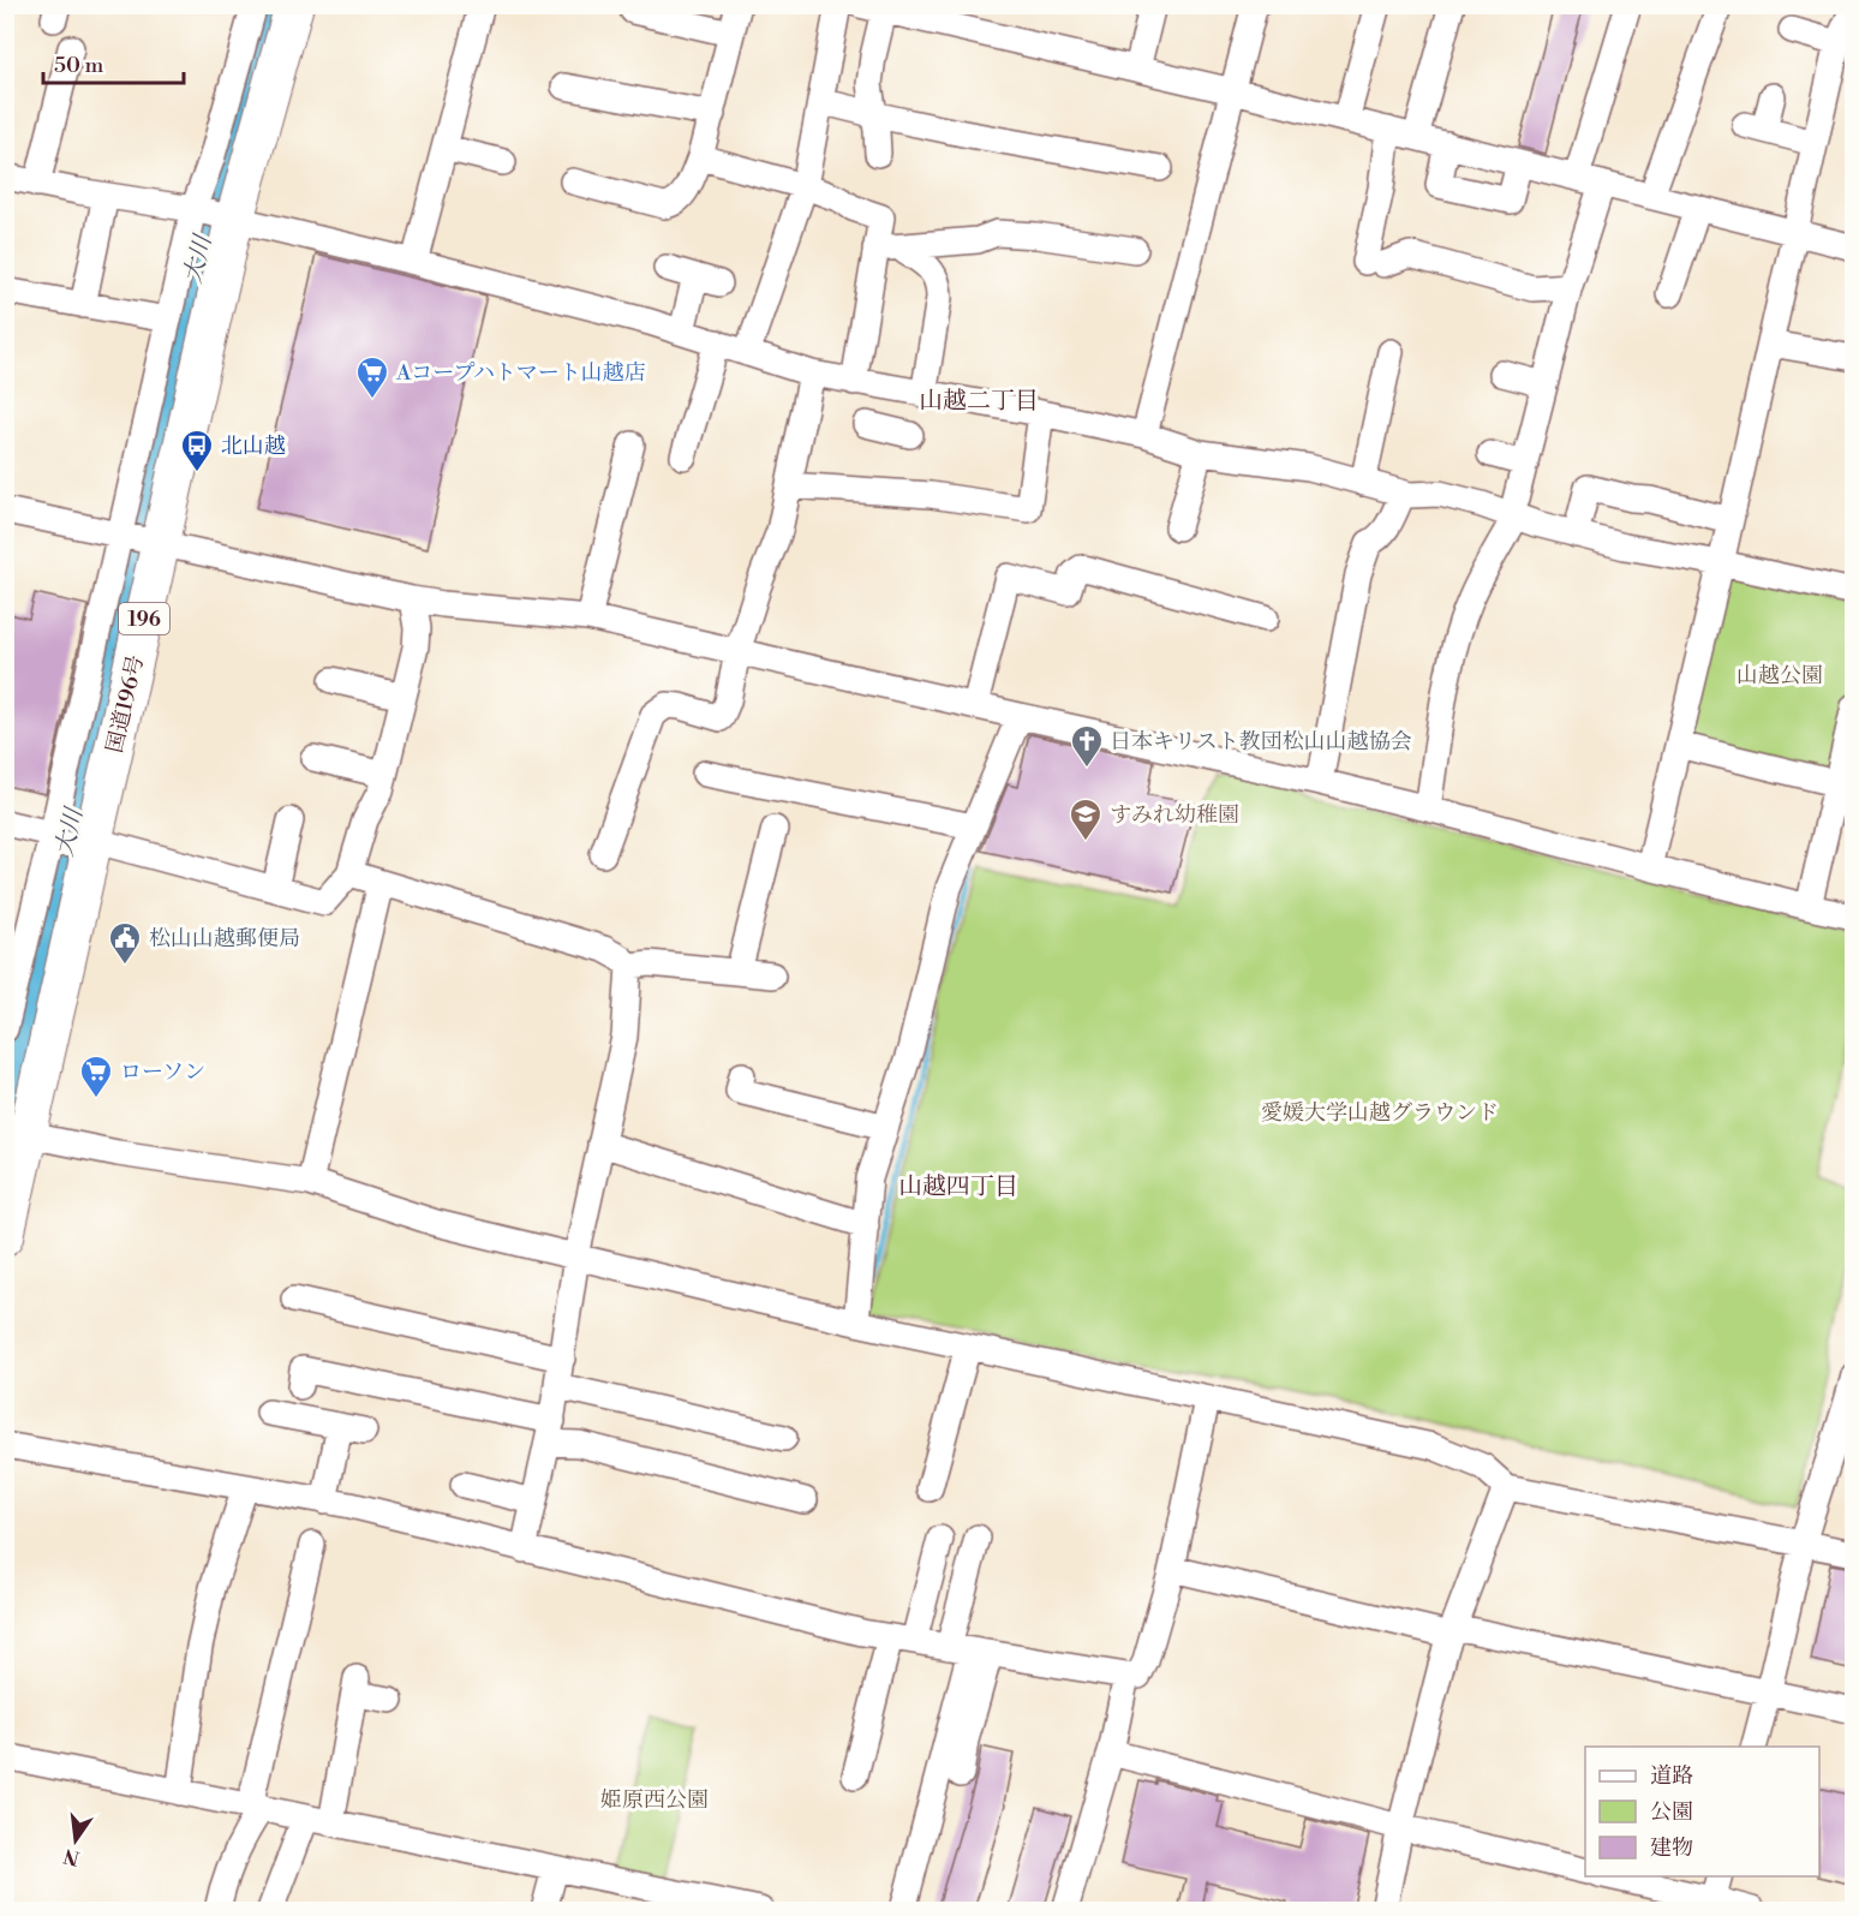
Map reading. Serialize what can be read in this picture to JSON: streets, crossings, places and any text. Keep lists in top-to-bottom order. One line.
{"streets":{"highway":["196","国道196号"]},"districts":["山越二丁目","山越四丁目"],"water":["大川"],"parks":["山越公園","愛媛大学山越グラウンド","姫原西公園"],"places":{"supermarket":["Aコープハトマート山越店","ローソン"],"bus stop":["北山越"],"church":["日本キリスト教団松山山越協会"],"school or university":["すみれ幼稚園"],"public building":["松山山越郵便局"]},"legend":["道路","公園","建物"],"scale_bar":"50 m","north":"bottom"}
